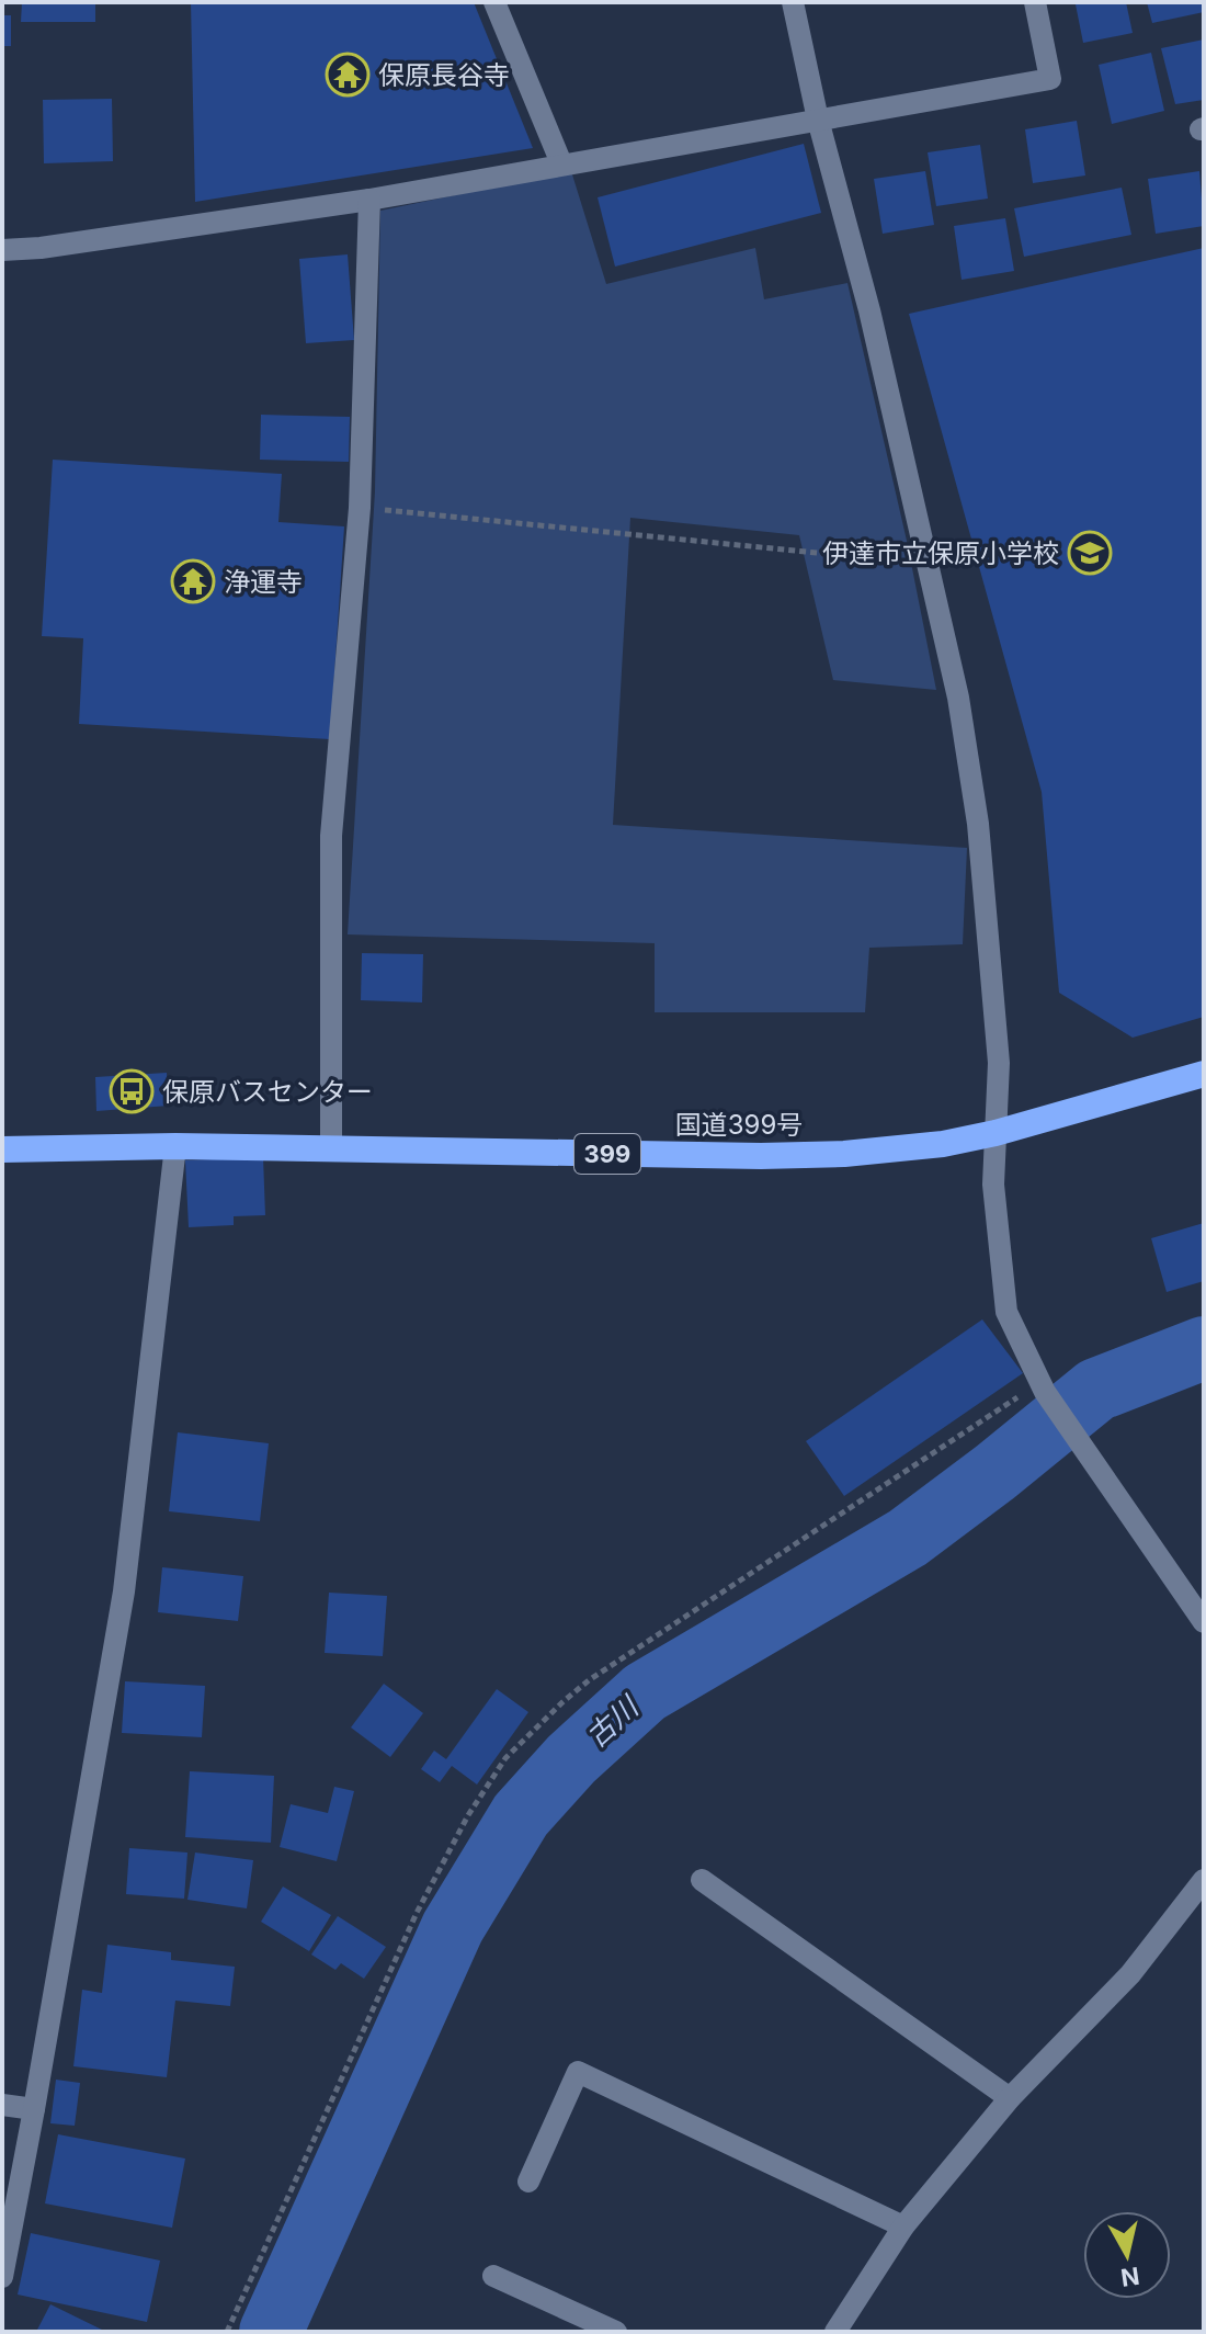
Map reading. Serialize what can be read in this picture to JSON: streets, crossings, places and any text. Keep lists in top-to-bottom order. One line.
{"streets":{"highway":["国道399号","399"]},"water":["古川"],"places":{"temple":["保原長谷寺","浄運寺"],"school or university":["伊達市立保原小学校"],"bus stop":["保原バスセンター"]},"north":"bottom"}
